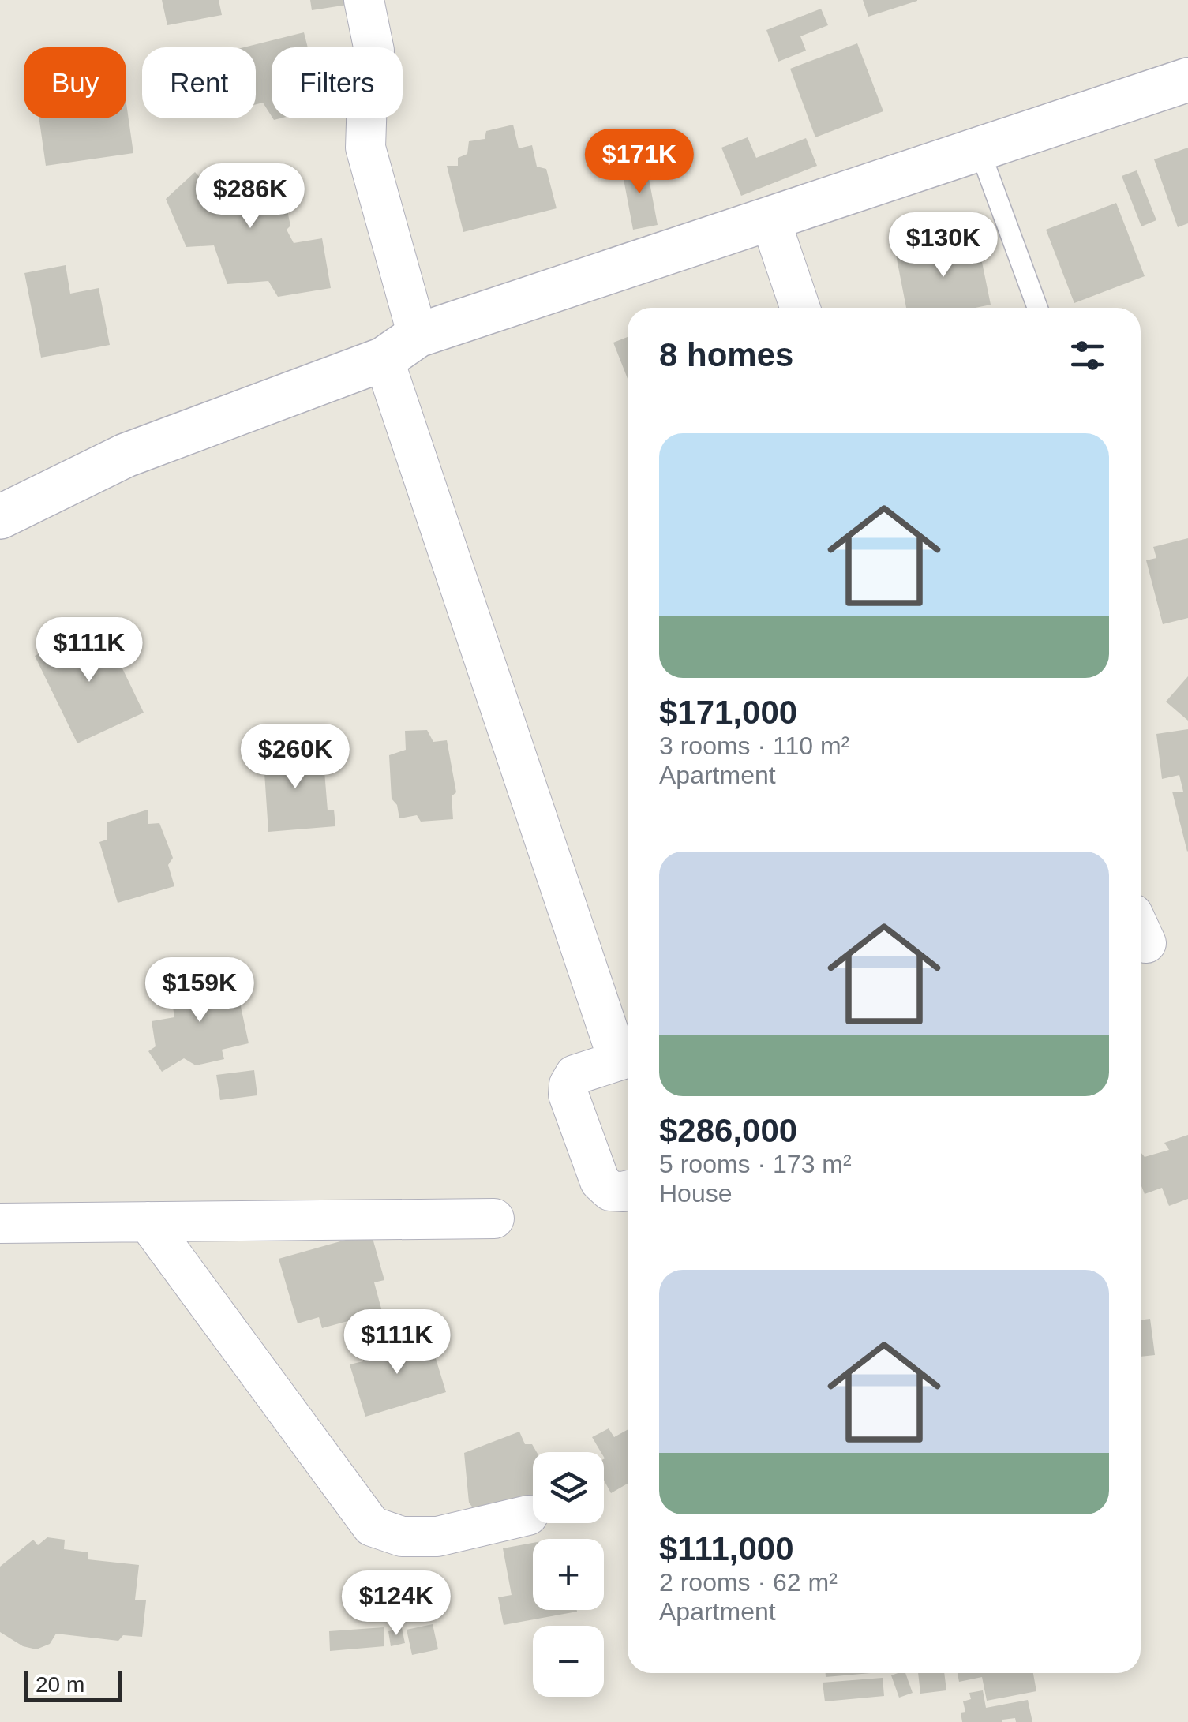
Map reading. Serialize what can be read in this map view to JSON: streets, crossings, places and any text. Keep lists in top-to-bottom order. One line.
{"scale_bar":"20 m","page":{"chip":["Buy","Rent","Filters"],"price":["$171K","$286K","$130K","$111K","$260K","$159K","$111K","$124K"],"heading":"8 homes","list":[{"name":"$171,000","note":"3 rooms · 110 m² · Apartment"},{"name":"$286,000","note":"5 rooms · 173 m² · House"},{"name":"$111,000","note":"2 rooms · 62 m² · Apartment"}],"map_buttons":["+","−"],"scale":"20 m"}}
